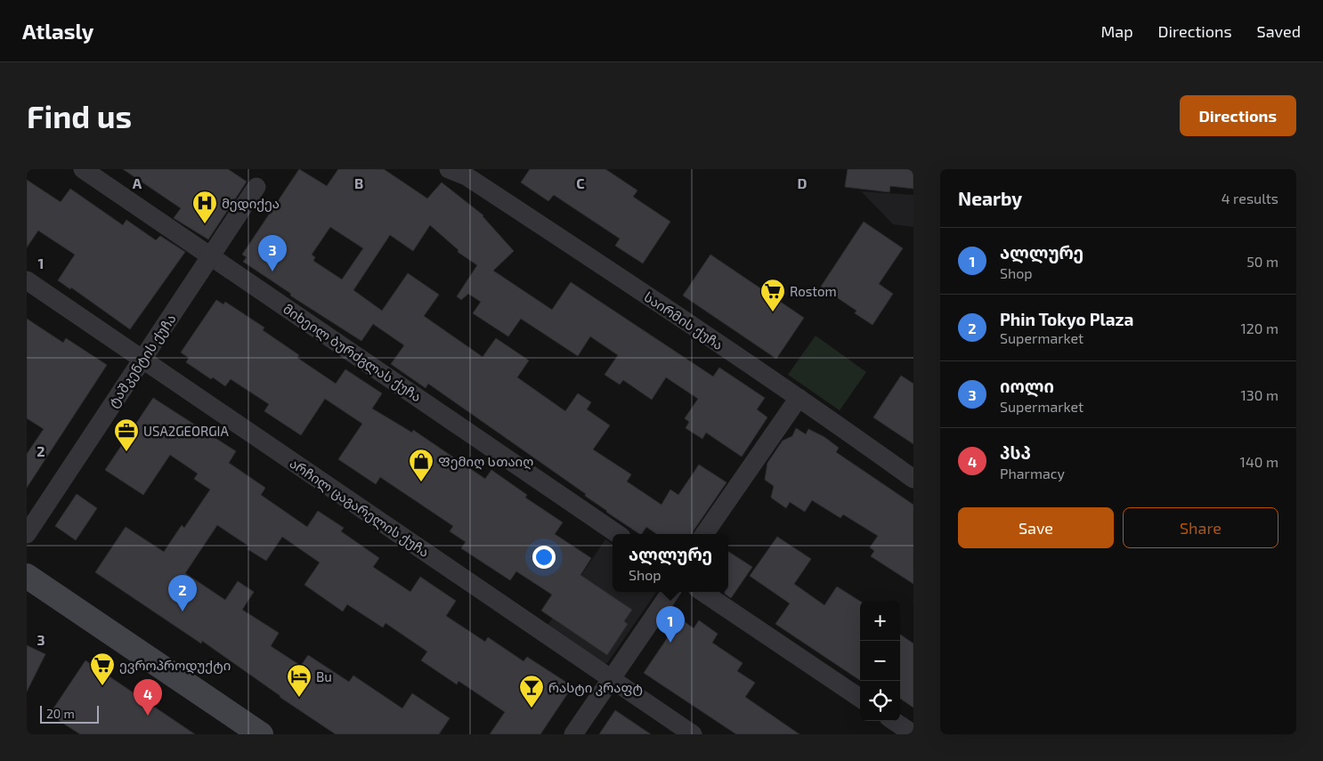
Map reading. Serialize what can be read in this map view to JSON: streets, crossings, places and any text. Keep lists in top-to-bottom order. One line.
{"streets":{"street":["საირმის ქუჩა","მიხეილ ბურძგლას ქუჩა","ტაშკენტის ქუჩა","არჩილ ცაგარელის ქუჩა"]},"crossings":[["მიხეილ ბურძგლას ქუჩა","ტაშკენტის ქუჩა"],["ტაშკენტის ქუჩა","არჩილ ცაგარელის ქუჩა"]],"places":{"hospital":["მედიქეა"],"supermarket":["Rostom","ევროპროდუქტი"],"office":["USA2GEORGIA"],"shop":["Ფემიღ Სთაიღ"],"hotel":["Bu"],"bar":["რასტი კრაფტ"]},"scale_bar":"20 m","page":{"header":"Atlasly","nav":["Map","Directions","Saved"],"buttons":["Directions",["Save","Share"]],"title":"Find us","heading":["Nearby","4 results"],"list":[{"mark":"1","name":"ალლურე","note":"Shop","value":"50 m"},{"mark":"2","name":"Phin Tokyo Plaza","note":"Supermarket","value":"120 m"},{"mark":"3","name":"იოლი","note":"Supermarket","value":"130 m"},{"mark":"4","name":"პსპ","note":"Pharmacy","value":"140 m"}],"pins":["3","2","1","4"],"popup":["ალლურე","Shop"],"map_buttons":["+","−"],"scale":"20 m"},"grid":{"columns":["A","B","C","D"],"rows":["1","2","3"]}}
